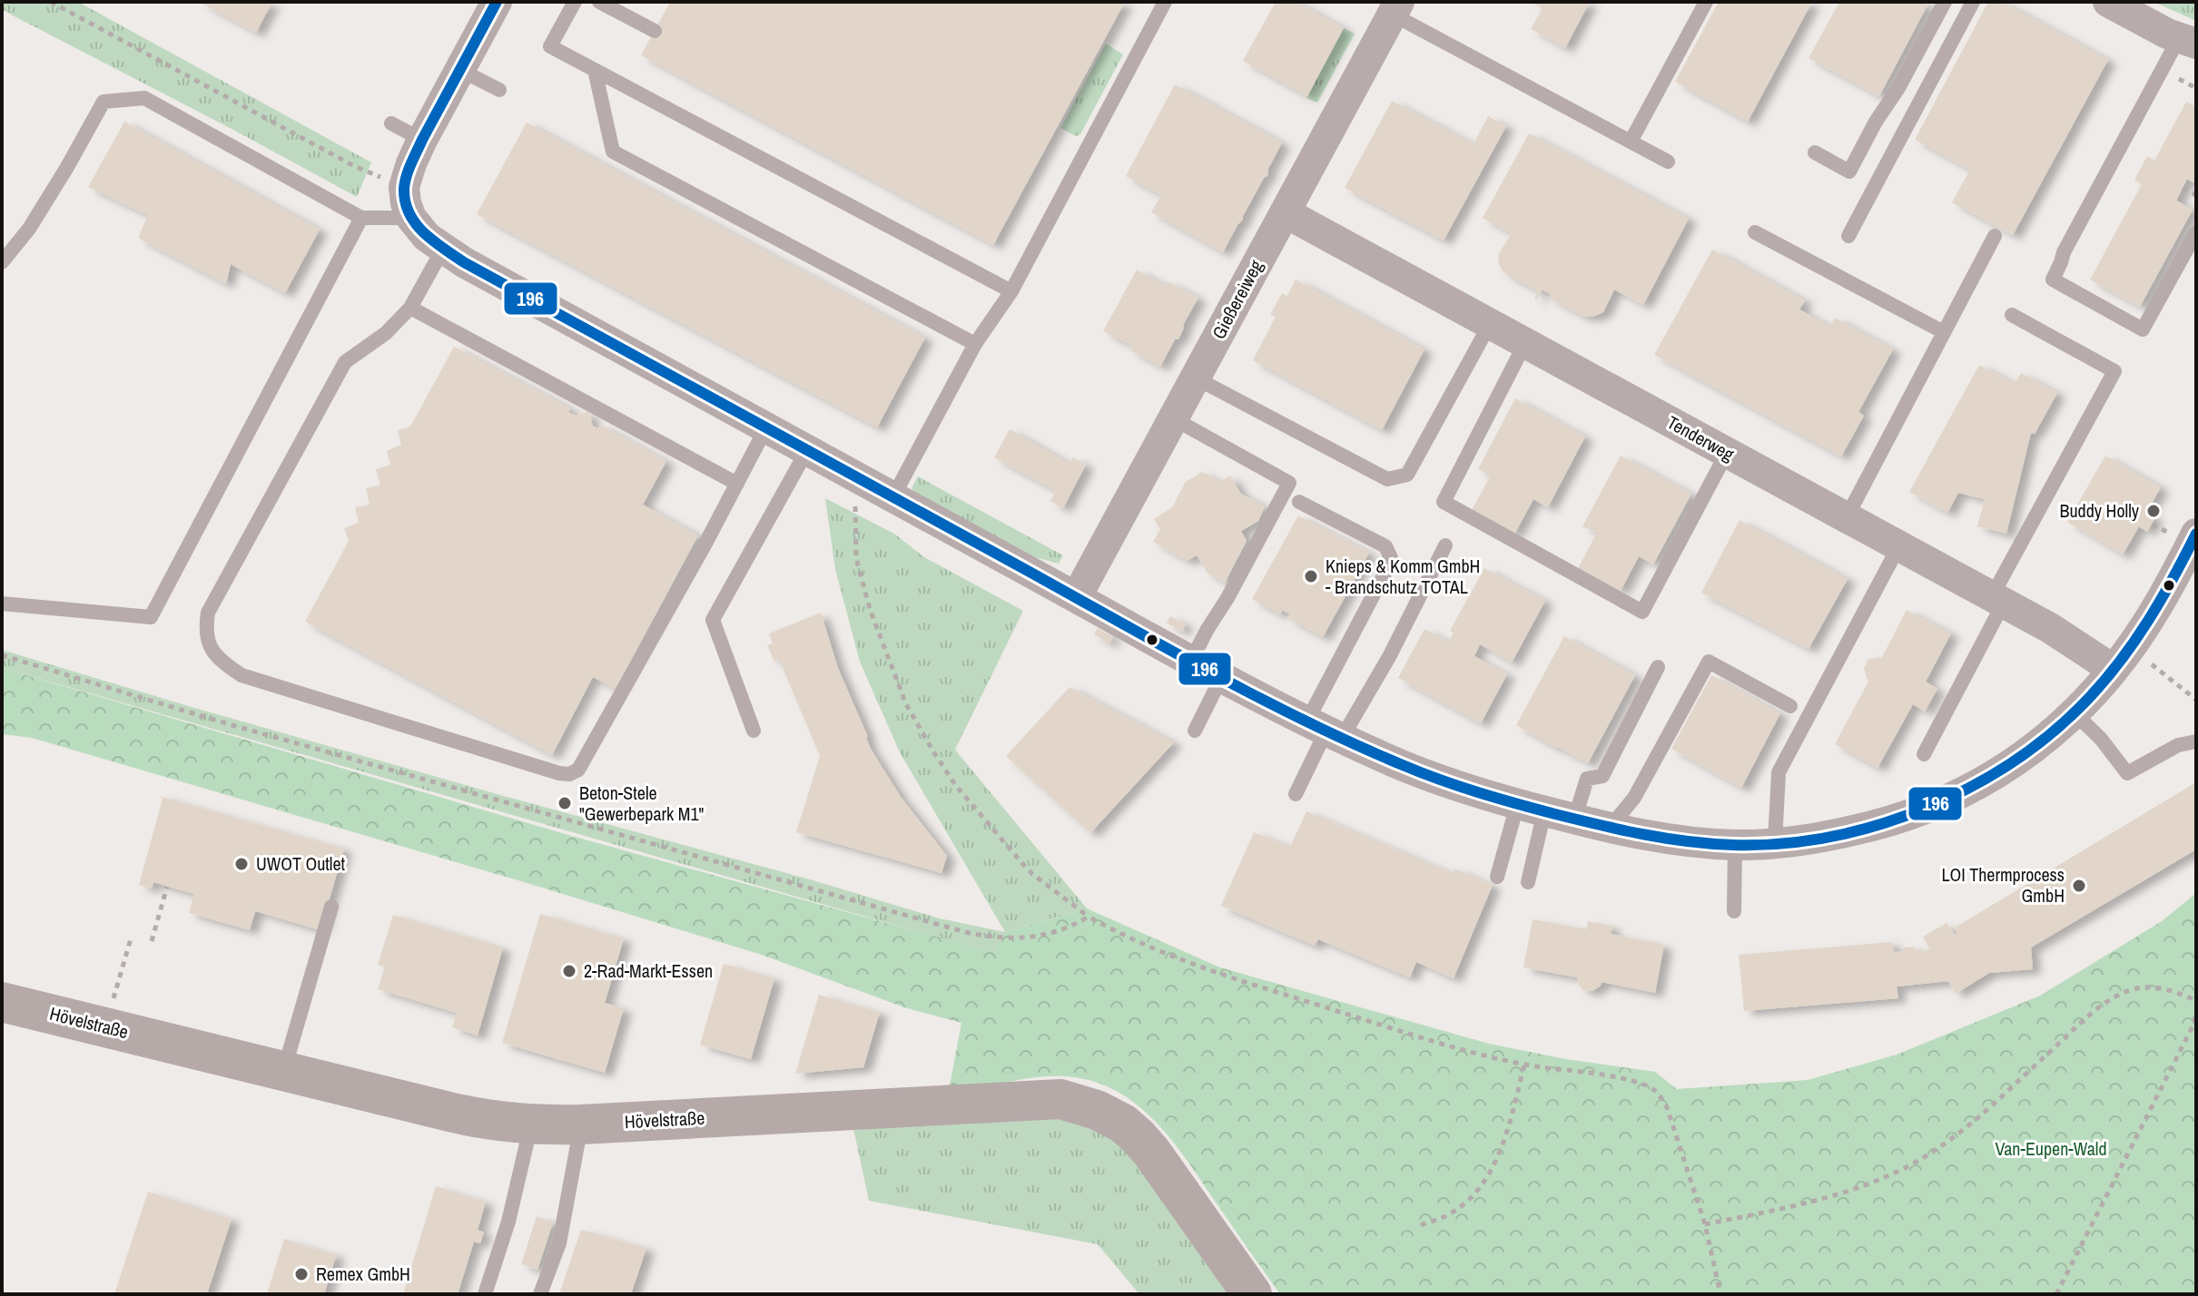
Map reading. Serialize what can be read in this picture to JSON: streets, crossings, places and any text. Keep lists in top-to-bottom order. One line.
{"streets":{"main road":["Hövelstraße"],"street":["Gießereiweg","Tenderweg"]},"crossings":[["Gießereiweg","Tenderweg"]],"parks":["Van-Eupen-Wald"],"places":["Buddy Holly","Knieps & Komm GmbH - Brandschutz TOTAL","Beton-Stele \"Gewerbepark M1\"","UWOT Outlet","LOI Thermprocess GmbH","2-Rad-Markt-Essen","Remex GmbH"],"lines":["transit line 196"]}
